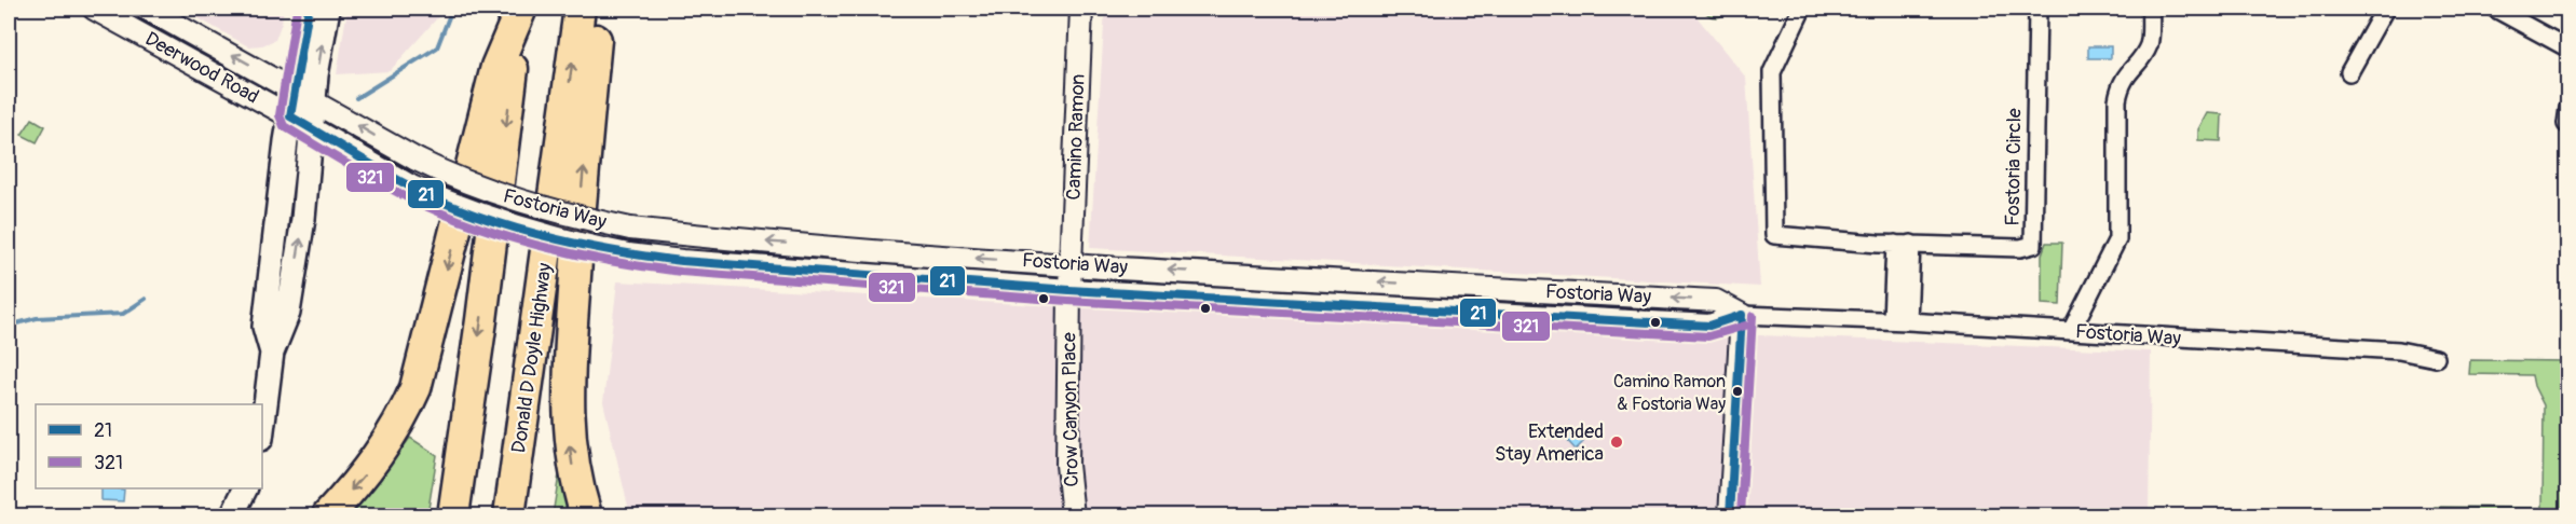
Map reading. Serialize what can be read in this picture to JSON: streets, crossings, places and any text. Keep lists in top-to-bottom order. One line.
{"streets":{"highway":["Donald D Doyle Highway"],"street":["Deerwood Road","Camino Ramon","Fostoria Circle","Fostoria Way","Crow Canyon Place"]},"crossings":[["Deerwood Road","Fostoria Way"],["Camino Ramon","Fostoria Way"],["Camino Ramon","Crow Canyon Place"],["Fostoria Way","Crow Canyon Place"]],"places":["Camino Ramon & Fostoria Way","Extended Stay America"],"lines":["transit line 21","transit line 321"],"legend":["21","321"]}
